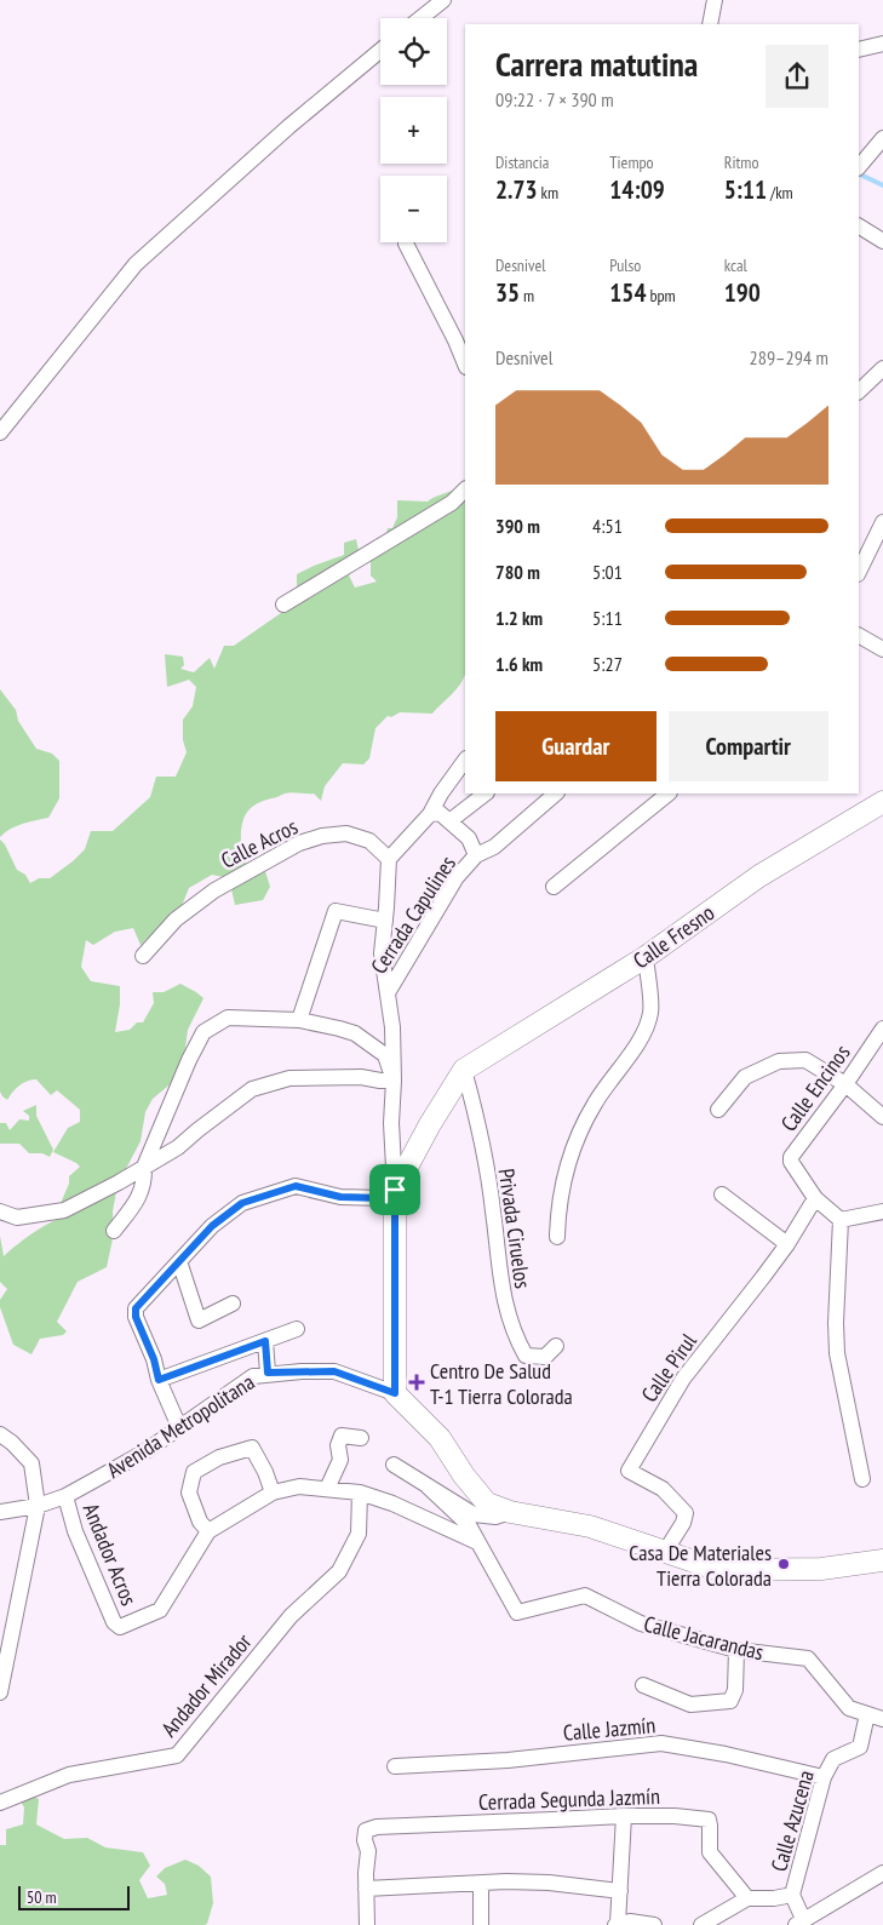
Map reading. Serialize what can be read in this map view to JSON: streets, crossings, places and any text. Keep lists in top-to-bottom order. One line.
{"streets":{"street":["Calle Acros","Cerrada Capulines","Calle Fresno","Calle Encinos","Privada Ciruelos","Calle Pirul","Avenida Metropolitana","Andador Acros","Calle Jacarandas","Andador Mirador","Calle Jazmín","Cerrada Segunda Jazmín","Calle Azucena"]},"crossings":[["Calle Fresno","Privada Ciruelos"],["Calle Encinos","Calle Pirul"],["Calle Pirul","Avenida Metropolitana"],["Avenida Metropolitana","Andador Acros"],["Calle Jacarandas","Calle Azucena"],["Calle Jazmín","Calle Azucena"]],"places":{"health":["Centro De Salud T-1 Tierra Colorada"],"other":["Casa De Materiales Tierra Colorada"]},"scale_bar":"50 m","page":{"map_buttons":["+","−"],"heading":["Carrera matutina","09:22 · 7 × 390 m"],"stats":[["Distancia","2.73 km"],["Tiempo","14:09"],["Ritmo","5:11 /km"],["Desnivel","35 m"],["Pulso","154 bpm"],["kcal","190"]],"chart":["Desnivel","289–294 m"],"list":[{"name":"390 m","note":"4:51"},{"name":"780 m","note":"5:01"},{"name":"1.2 km","note":"5:11"},{"name":"1.6 km","note":"5:27"}],"buttons":["Guardar","Compartir"],"scale":"50 m"}}
